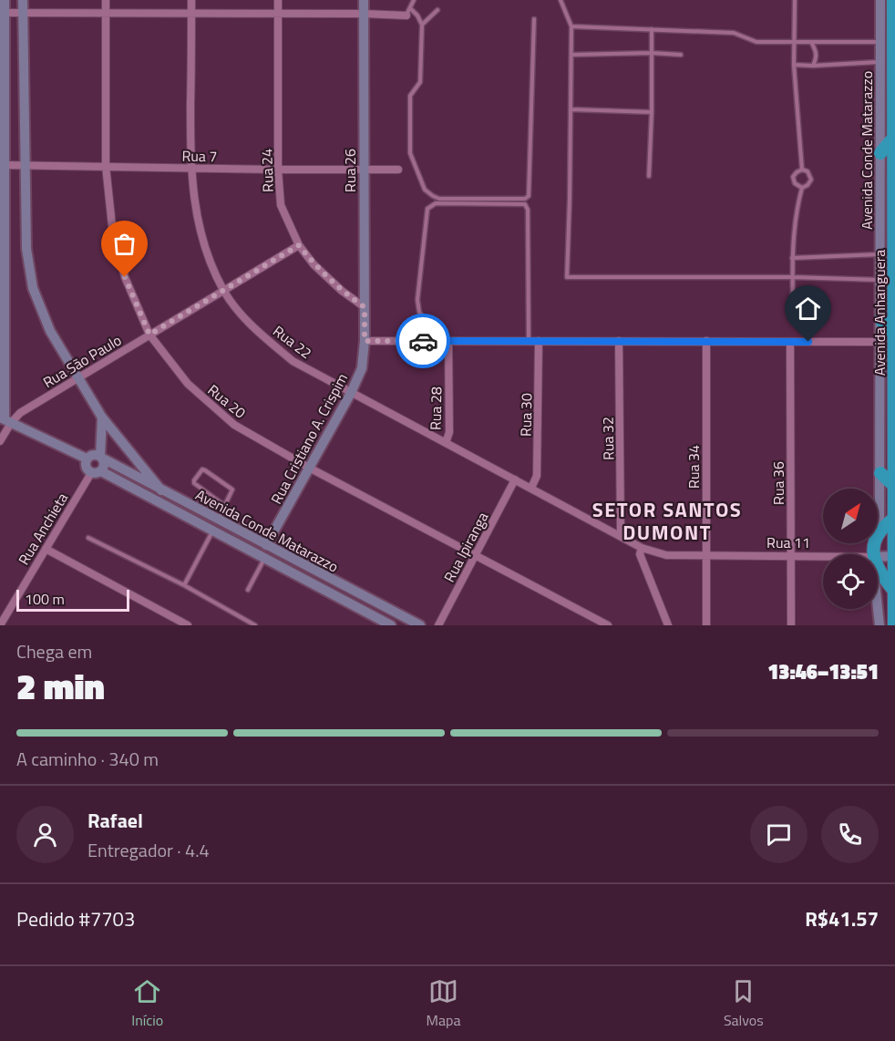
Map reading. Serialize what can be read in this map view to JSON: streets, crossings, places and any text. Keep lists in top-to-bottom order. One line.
{"streets":{"highway":["Avenida Anhanguera"],"street":["Avenida Conde Matarazzo","Rua 7","Rua 24","Rua 26","Rua 22","Rua São Paulo","Rua 20","Rua 28","Rua 30","Rua Cristiano A. Crispim","Rua 32","Rua 34","Rua 36","Rua Anchieta","Rua 11","Rua Ipiranga"]},"crossings":[["Avenida Conde Matarazzo","Rua Cristiano A. Crispim"],["Avenida Conde Matarazzo","Rua Anchieta"],["Rua 7","Rua 24"],["Rua 7","Rua 26"],["Rua 7","Rua 22"],["Rua 7","Rua 20"],["Rua 24","Rua 26"],["Rua 24","Rua São Paulo"],["Rua 26","Rua Cristiano A. Crispim"],["Avenida Anhanguera","Rua 11"],["Rua 22","Rua São Paulo"],["Rua 22","Rua 28"],["Rua 22","Rua 30"],["Rua 22","Rua Cristiano A. Crispim"],["Rua 22","Rua 32"],["Rua 22","Rua 11"],["Rua 22","Rua Ipiranga"],["Rua São Paulo","Rua 20"],["Rua 20","Rua Cristiano A. Crispim"],["Rua 20","Rua Ipiranga"],["Rua 32","Rua 11"],["Rua 34","Rua 11"],["Rua 36","Rua 11"]],"districts":["SETOR SANTOS DUMONT"],"scale_bar":"100 m","north":"top right","page":{"scale":"100 m","heading":["2 min","Chega em","13:46–13:51"],"panel":["Rafael","Entregador · 4.4","Pedido #7703","R$41.57"],"bar":"A caminho · 340 m","tabs":["Início","Mapa","Salvos"]}}
